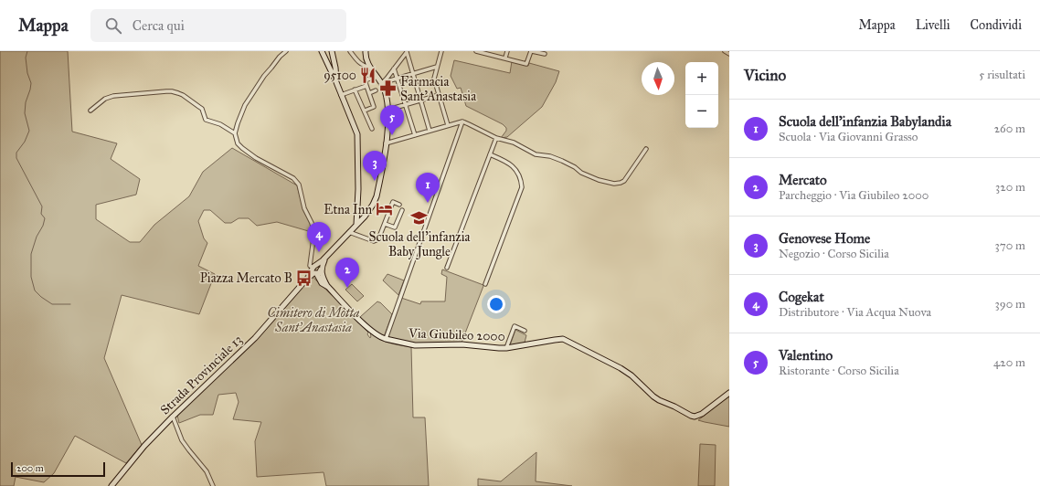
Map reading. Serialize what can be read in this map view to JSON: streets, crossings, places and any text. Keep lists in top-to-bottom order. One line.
{"streets":{"street":["Via Giubileo 2000","Strada Provinciale 13"]},"crossings":[["Via Giubileo 2000","Strada Provinciale 13"]],"parks":["Cimitero di Motta Sant'Anastasia"],"places":{"restaurant":["95100"],"pharmacy":["Farmacia Sant'Anastasia"],"hotel":["Etna Inn"],"school or university":["Scuola dell'infanzia Baby Jungle"],"bus stop":["Piazza Mercato B"]},"scale_bar":"200 m","north":"bottom","page":{"header":"Mappa","search":"Cerca qui","nav":["Mappa","Livelli","Condividi"],"heading":["Vicino","5 risultati"],"map_buttons":["+","−"],"list":[{"mark":"1","name":"Scuola dell'infanzia Babylandia","note":"Scuola · Via Giovanni Grasso","value":"260 m"},{"mark":"2","name":"Mercato","note":"Parcheggio · Via Giubileo 2000","value":"320 m"},{"mark":"3","name":"Genovese Home","note":"Negozio · Corso Sicilia","value":"370 m"},{"mark":"4","name":"Cogekat","note":"Distributore · Via Acqua Nuova","value":"390 m"},{"mark":"5","name":"Valentino","note":"Ristorante · Corso Sicilia","value":"420 m"}],"pins":["5","3","1","4","2"],"scale":"200 m"}}
